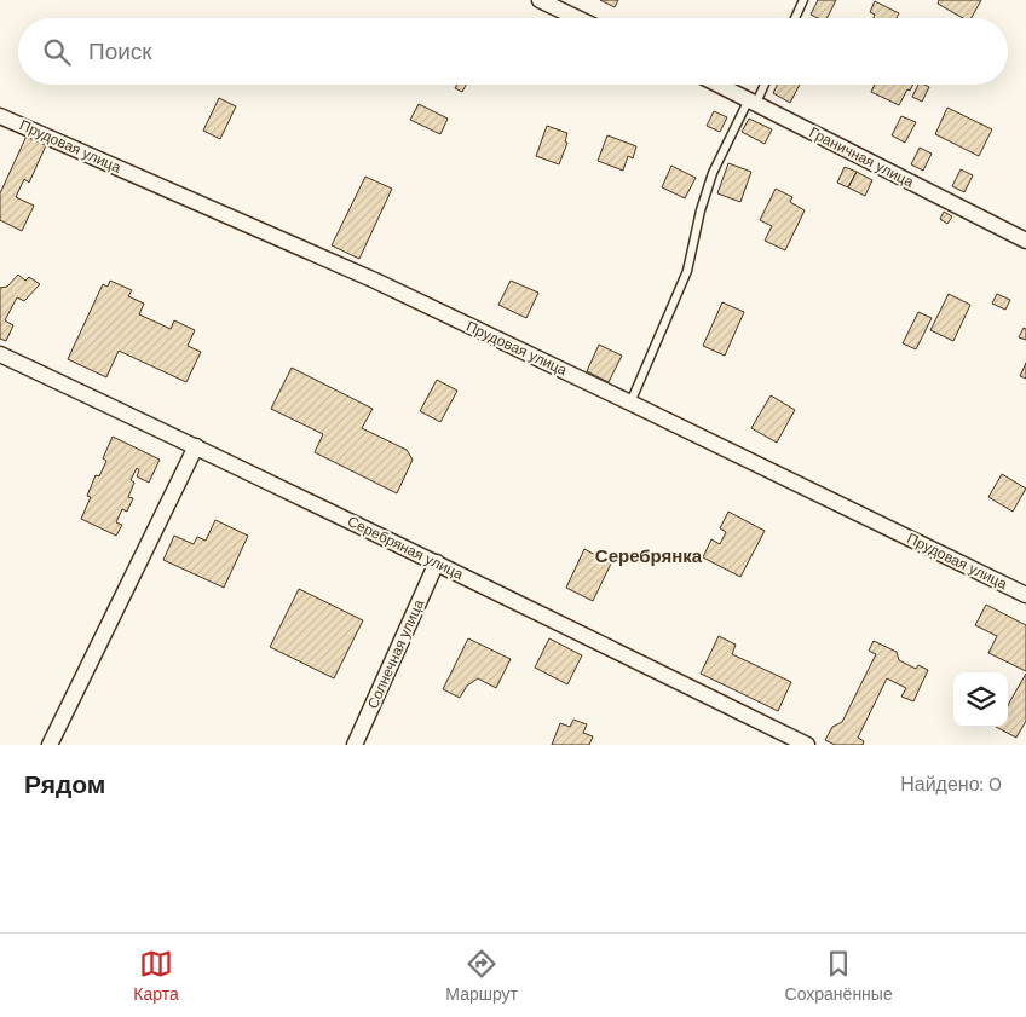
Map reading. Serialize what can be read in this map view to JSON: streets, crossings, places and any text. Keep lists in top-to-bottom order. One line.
{"streets":{"street":["Прудовая улица","Граничная улица","Серебряная улица","Солнечная улица"]},"crossings":[["Серебряная улица","Солнечная улица"]],"districts":["Серебрянка"],"page":{"search":"Поиск","heading":["Рядом","Найдено: 0"],"nav":["Карта","Маршрут","Сохранённые"]}}
